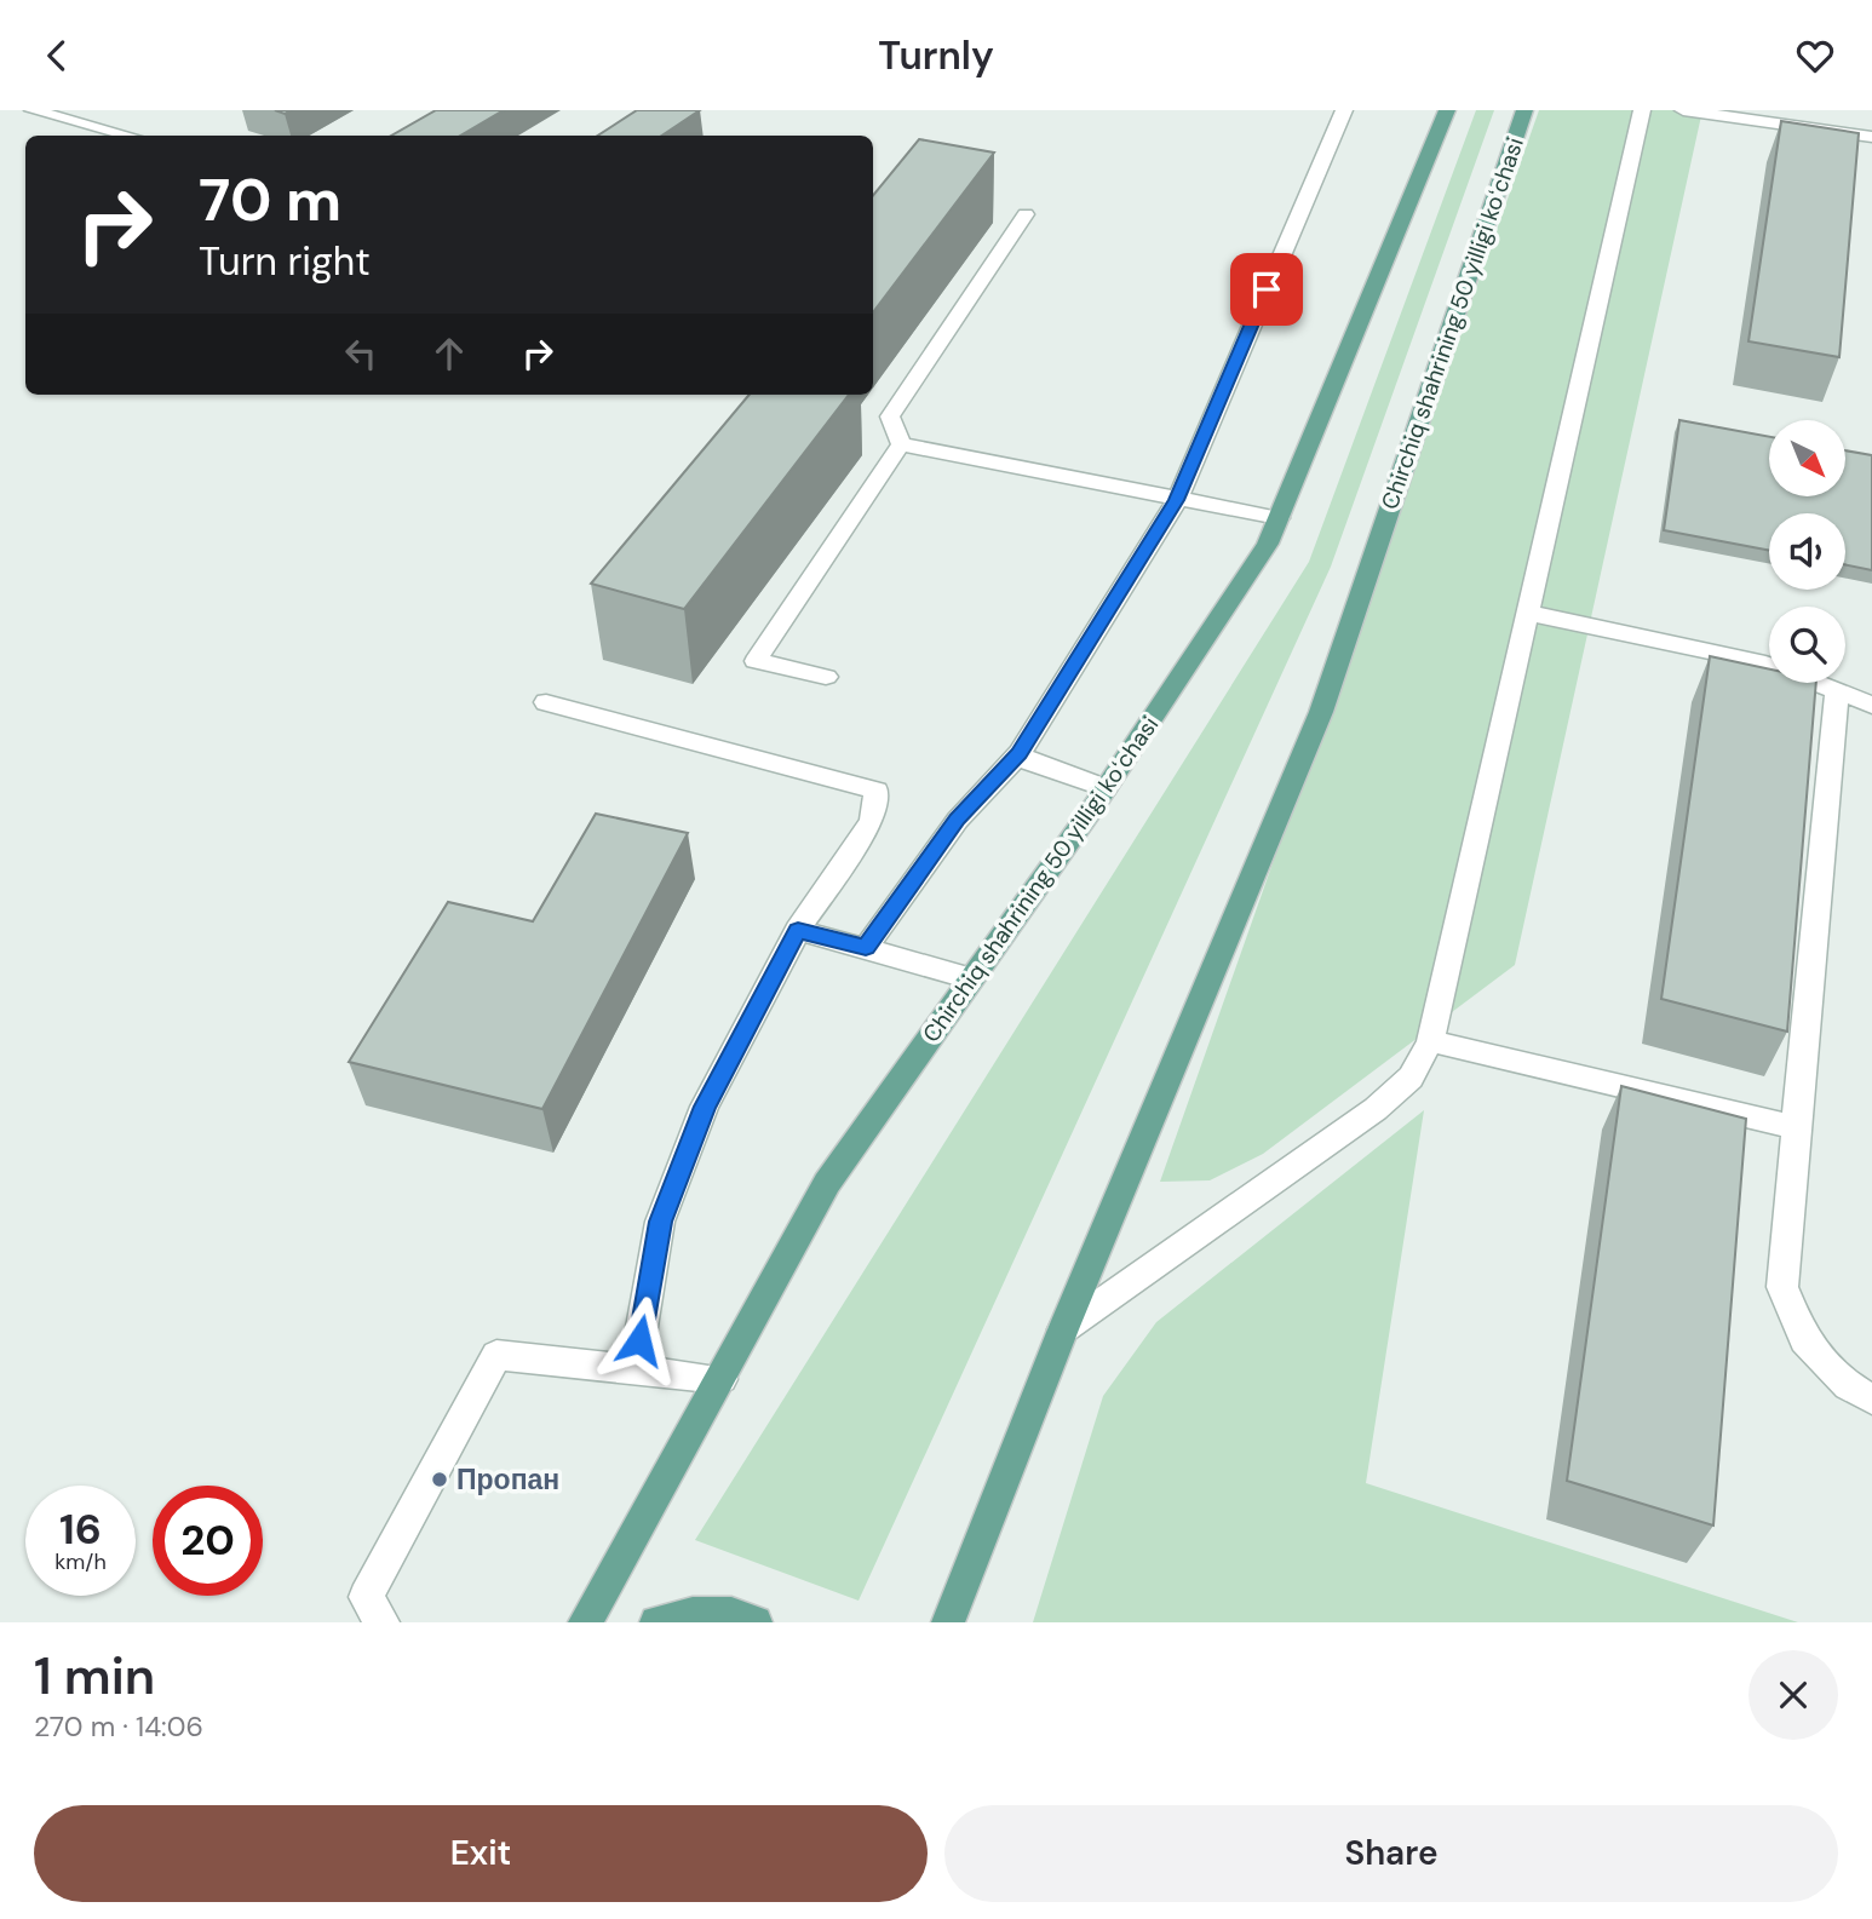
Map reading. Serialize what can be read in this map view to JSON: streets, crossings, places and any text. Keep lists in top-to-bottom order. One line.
{"streets":{"main road":["Chirchiq shahrining 50 yilligi koʻchasi"]},"places":["Пропан"],"north":"bottom right","page":{"header":"Turnly","turn":["70 m","Turn right"],"speed":"16 km/h","limit":"20","heading":["1 min","270 m · 14:06"],"buttons":["Exit","Share"]}}
